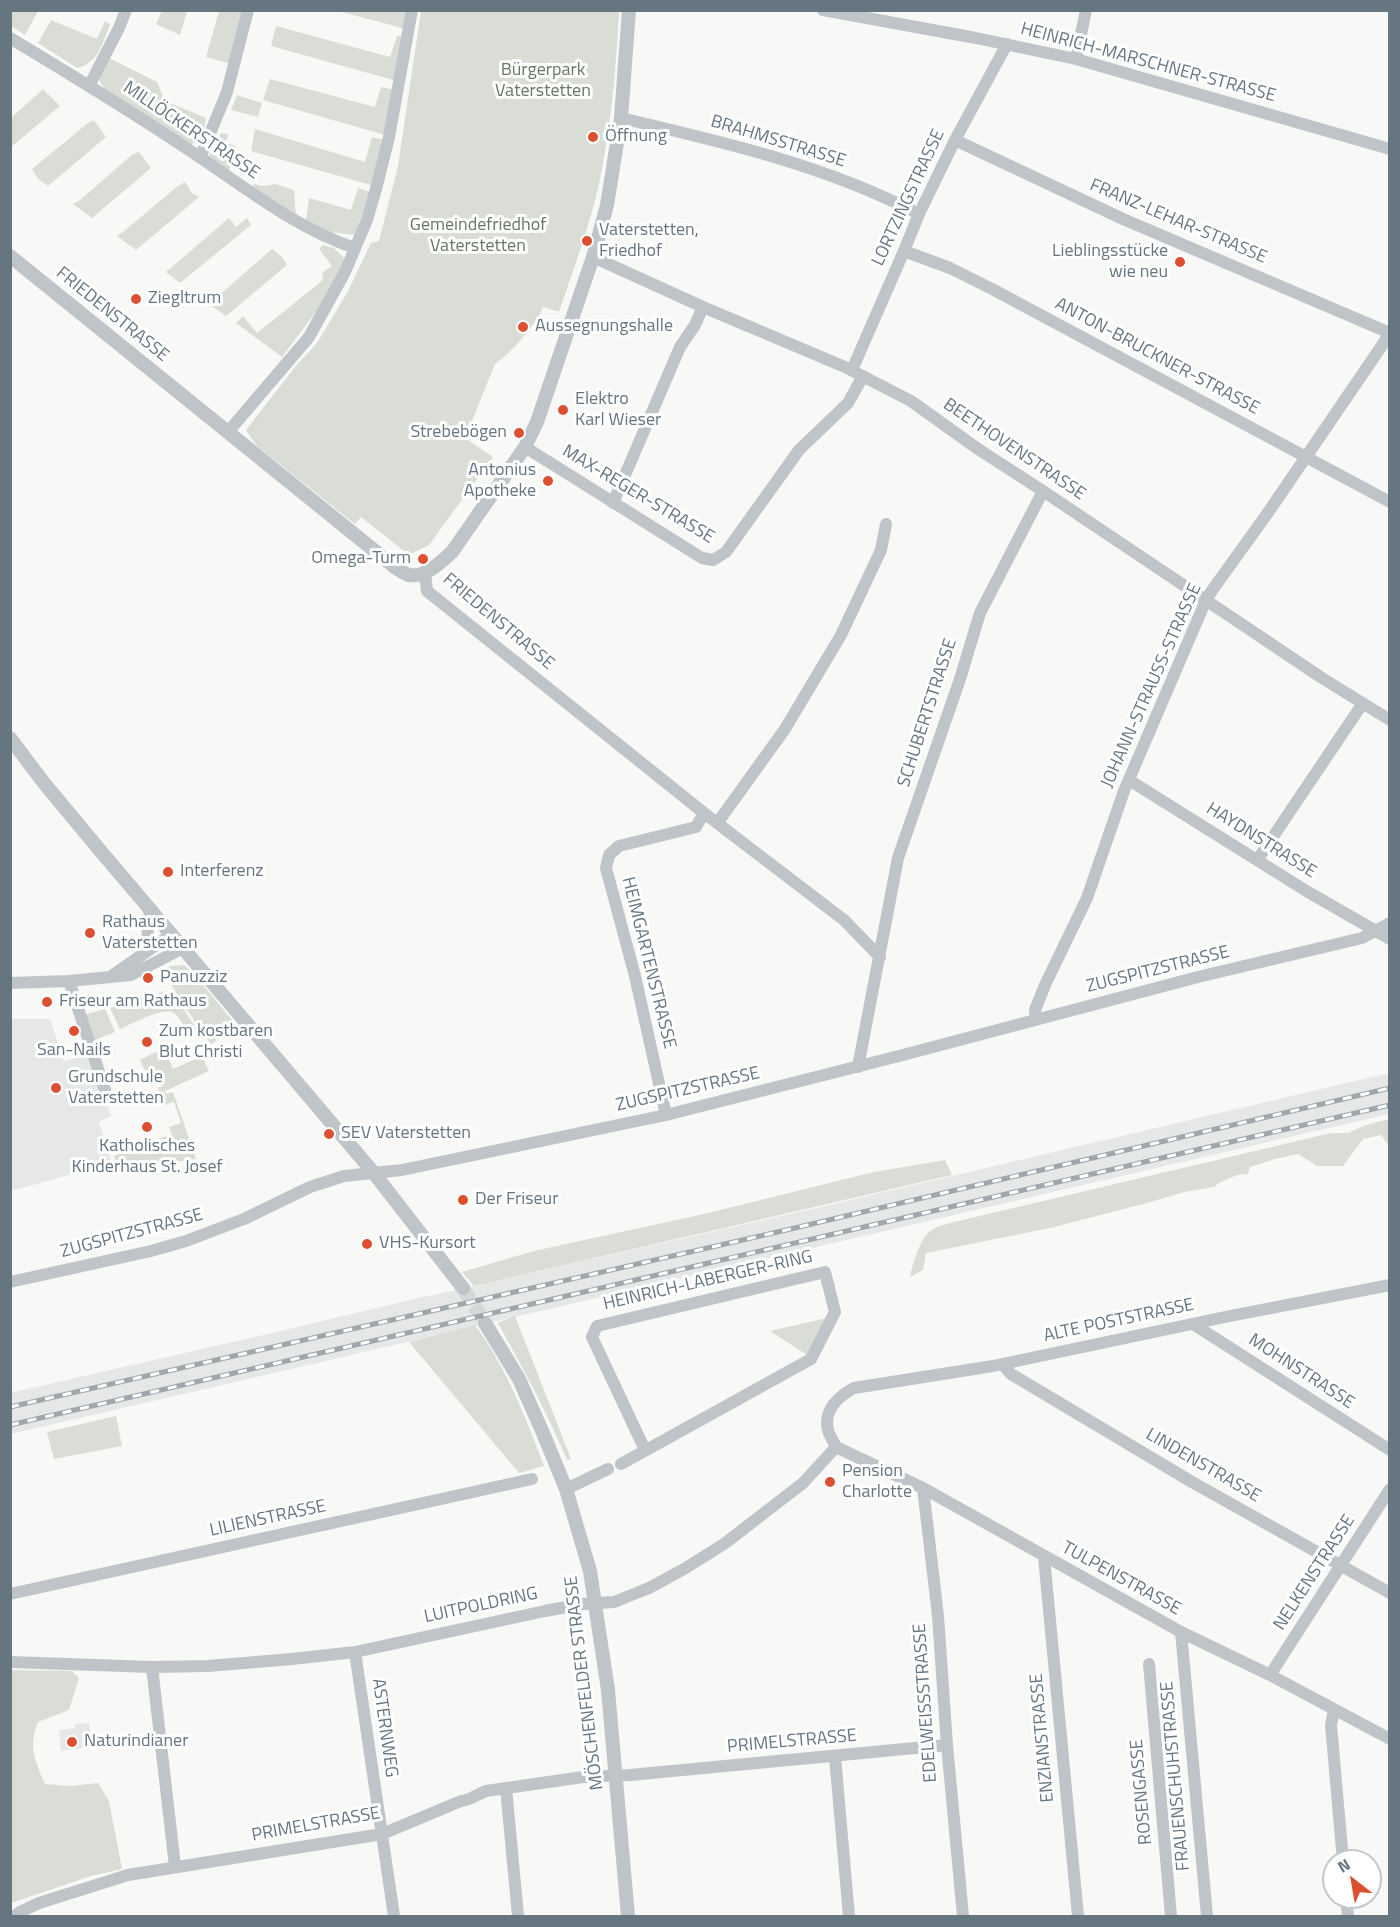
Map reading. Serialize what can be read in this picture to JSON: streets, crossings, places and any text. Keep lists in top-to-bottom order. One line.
{"streets":{"street":["HEINRICH-MARSCHNER-STRASSE","MILLÖCKERSTRASSE","BRAHMSSTRASSE","LORTZINGSTRASSE","FRANZ-LEHAR-STRASSE","FRIEDENSTRASSE","ANTON-BRUCKNER-STRASSE","BEETHOVENSTRASSE","MAX-REGER-STRASSE","JOHANN-STRAUSS-STRASSE","SCHUBERTSTRASSE","HAYDNSTRASSE","HEIMGARTENSTRASSE","ZUGSPITZSTRASSE","HEINRICH-LABERGER-RING","ALTE POSTSTRASSE","MOHNSTRASSE","LINDENSTRASSE","LILIENSTRASSE","NELKENSTRASSE","TULPENSTRASSE","LUITPOLDRING","MÖSCHENFELDER STRASSE","EDELWEISSSTRASSE","ASTERNWEG","ENZIANSTRASSE","PRIMELSTRASSE","FRAUENSCHUHSTRASSE","ROSENGASSE"]},"crossings":[["HEINRICH-MARSCHNER-STRASSE","LORTZINGSTRASSE"],["BRAHMSSTRASSE","LORTZINGSTRASSE"],["LORTZINGSTRASSE","FRANZ-LEHAR-STRASSE"],["LORTZINGSTRASSE","ANTON-BRUCKNER-STRASSE"],["LORTZINGSTRASSE","BEETHOVENSTRASSE"],["LORTZINGSTRASSE","MAX-REGER-STRASSE"],["FRANZ-LEHAR-STRASSE","JOHANN-STRAUSS-STRASSE"],["FRIEDENSTRASSE","SCHUBERTSTRASSE"],["FRIEDENSTRASSE","HEIMGARTENSTRASSE"],["ANTON-BRUCKNER-STRASSE","JOHANN-STRAUSS-STRASSE"],["BEETHOVENSTRASSE","MAX-REGER-STRASSE"],["BEETHOVENSTRASSE","JOHANN-STRAUSS-STRASSE"],["BEETHOVENSTRASSE","SCHUBERTSTRASSE"],["JOHANN-STRAUSS-STRASSE","HAYDNSTRASSE"],["JOHANN-STRAUSS-STRASSE","ZUGSPITZSTRASSE"],["HAYDNSTRASSE","ZUGSPITZSTRASSE"],["HEIMGARTENSTRASSE","ZUGSPITZSTRASSE"],["ALTE POSTSTRASSE","MOHNSTRASSE"],["ALTE POSTSTRASSE","LINDENSTRASSE"],["ALTE POSTSTRASSE","TULPENSTRASSE"],["ALTE POSTSTRASSE","LUITPOLDRING"],["LINDENSTRASSE","NELKENSTRASSE"],["NELKENSTRASSE","TULPENSTRASSE"],["TULPENSTRASSE","LUITPOLDRING"],["TULPENSTRASSE","EDELWEISSSTRASSE"],["TULPENSTRASSE","ENZIANSTRASSE"],["TULPENSTRASSE","FRAUENSCHUHSTRASSE"],["LUITPOLDRING","MÖSCHENFELDER STRASSE"],["LUITPOLDRING","ASTERNWEG"],["MÖSCHENFELDER STRASSE","PRIMELSTRASSE"],["EDELWEISSSTRASSE","PRIMELSTRASSE"],["ASTERNWEG","PRIMELSTRASSE"]],"parks":["Bürgerpark Vaterstetten","Gemeindefriedhof Vaterstetten"],"places":["Öffnung","Vaterstetten, Friedhof","Lieblingsstücke wie neu","Ziegltrum","Aussegnungshalle","Elektro Karl Wieser","Strebebögen","Antonius Apotheke","Omega-Turm","Interferenz","Rathaus Vaterstetten","Panuzziz","Friseur am Rathaus","San-Nails","Zum kostbaren Blut Christi","Grundschule Vaterstetten","Katholisches Kinderhaus St. Josef","SEV Vaterstetten","Der Friseur","VHS-Kursort","Pension Charlotte","Naturindianer"],"north":"top left"}
